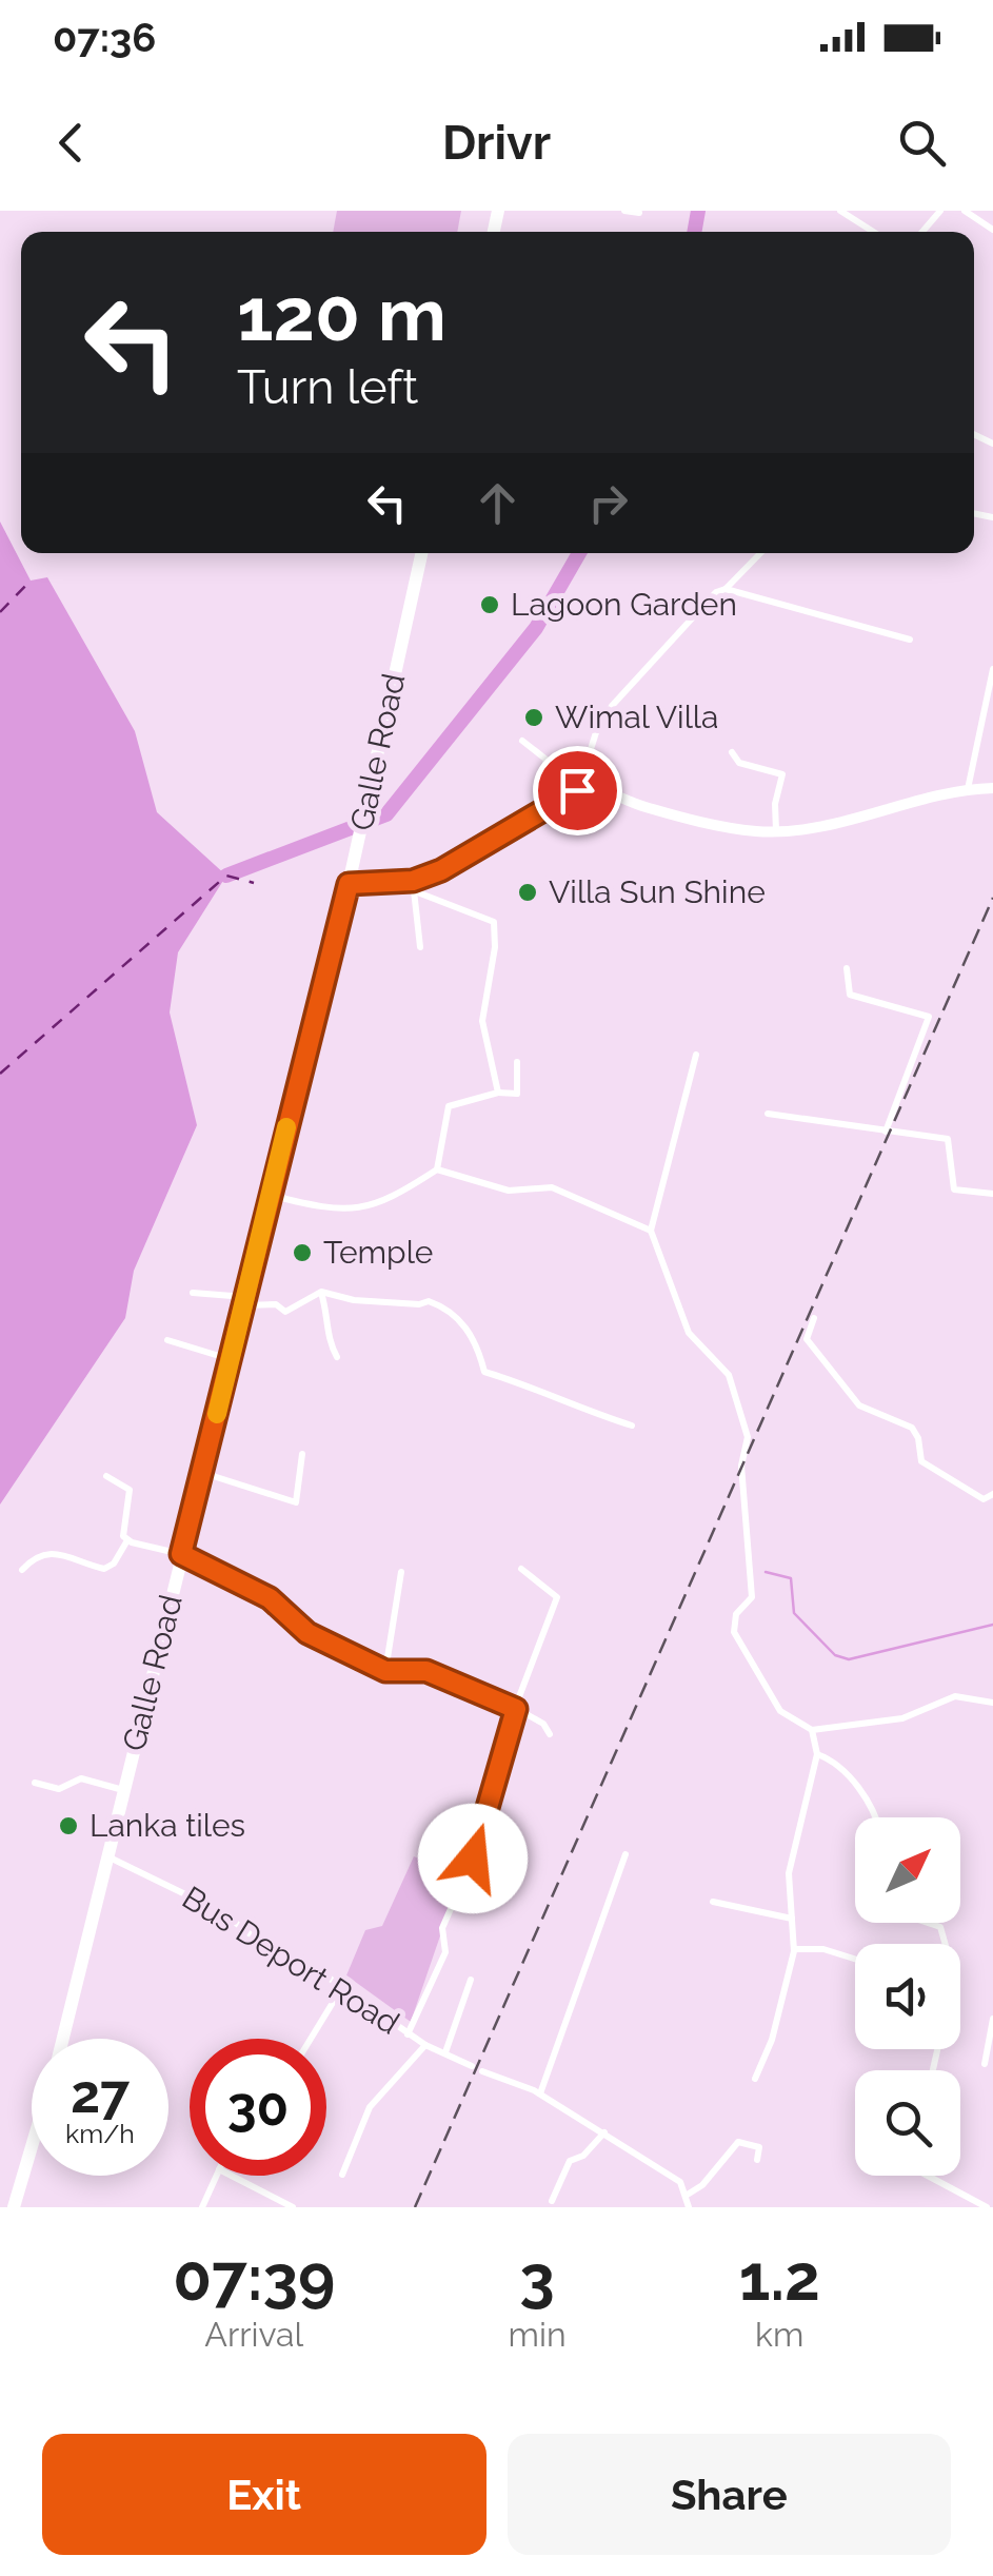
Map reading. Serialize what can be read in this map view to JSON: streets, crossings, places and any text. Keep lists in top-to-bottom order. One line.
{"streets":{"highway":["Galle Road"],"street":["Bus Deport Road"]},"crossings":[["Galle Road","Bus Deport Road"]],"places":["Lagoon Garden","Wimal Villa","Villa Sun Shine","Temple","Lanka tiles"],"north":"top right","page":{"status":"07:36","header":"Drivr","turn":["120 m","Turn left"],"speed":"27 km/h","limit":"30","eta":["07:39","Arrival","3","min","1.2","km"],"buttons":["Exit","Share"]}}
